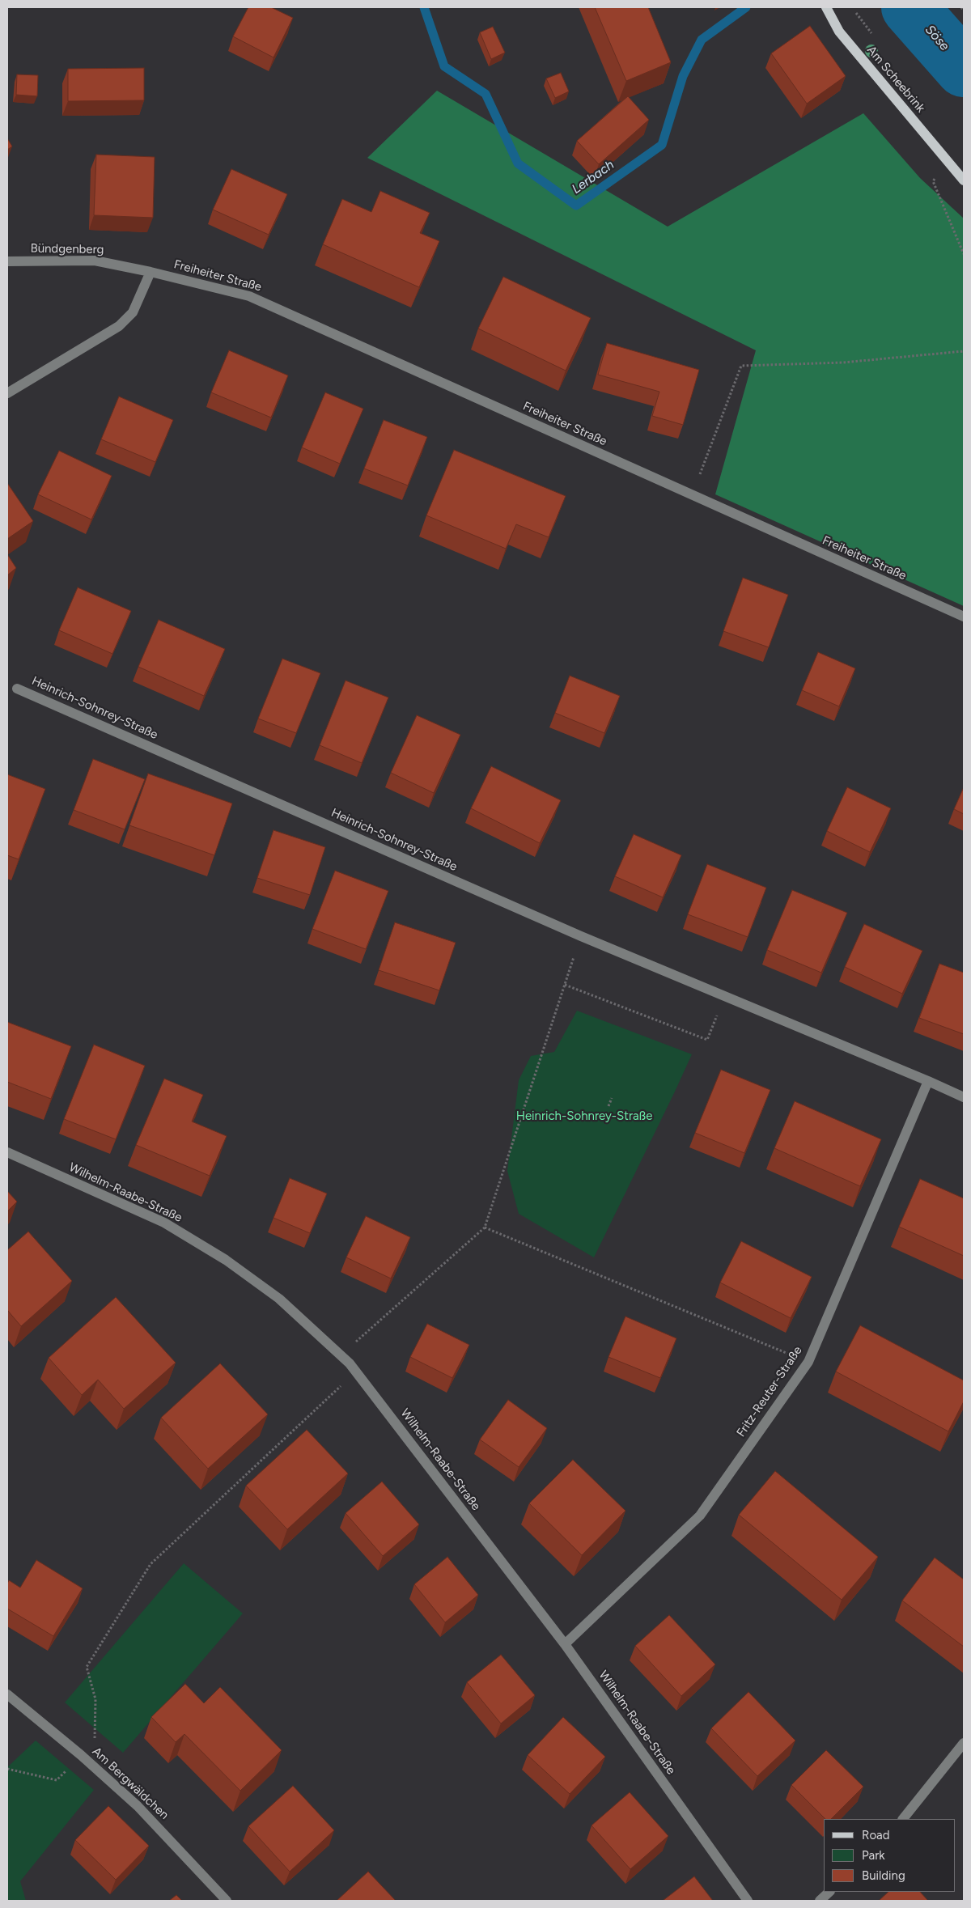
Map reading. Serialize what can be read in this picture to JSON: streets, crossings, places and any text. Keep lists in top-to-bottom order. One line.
{"streets":{"main road":["Am Scheebrink"],"street":["Bündgenberg","Freiheiter Straße","Heinrich-Sohnrey-Straße","Wilhelm-Raabe-Straße","Fritz-Reuter-Straße","Am Bergwäldchen"]},"crossings":[["Bündgenberg","Freiheiter Straße"],["Heinrich-Sohnrey-Straße","Fritz-Reuter-Straße"],["Wilhelm-Raabe-Straße","Fritz-Reuter-Straße"]],"water":["Söse","Lerbach"],"parks":["Heinrich-Sohnrey-Straße"],"legend":["Road","Park","Building"]}
